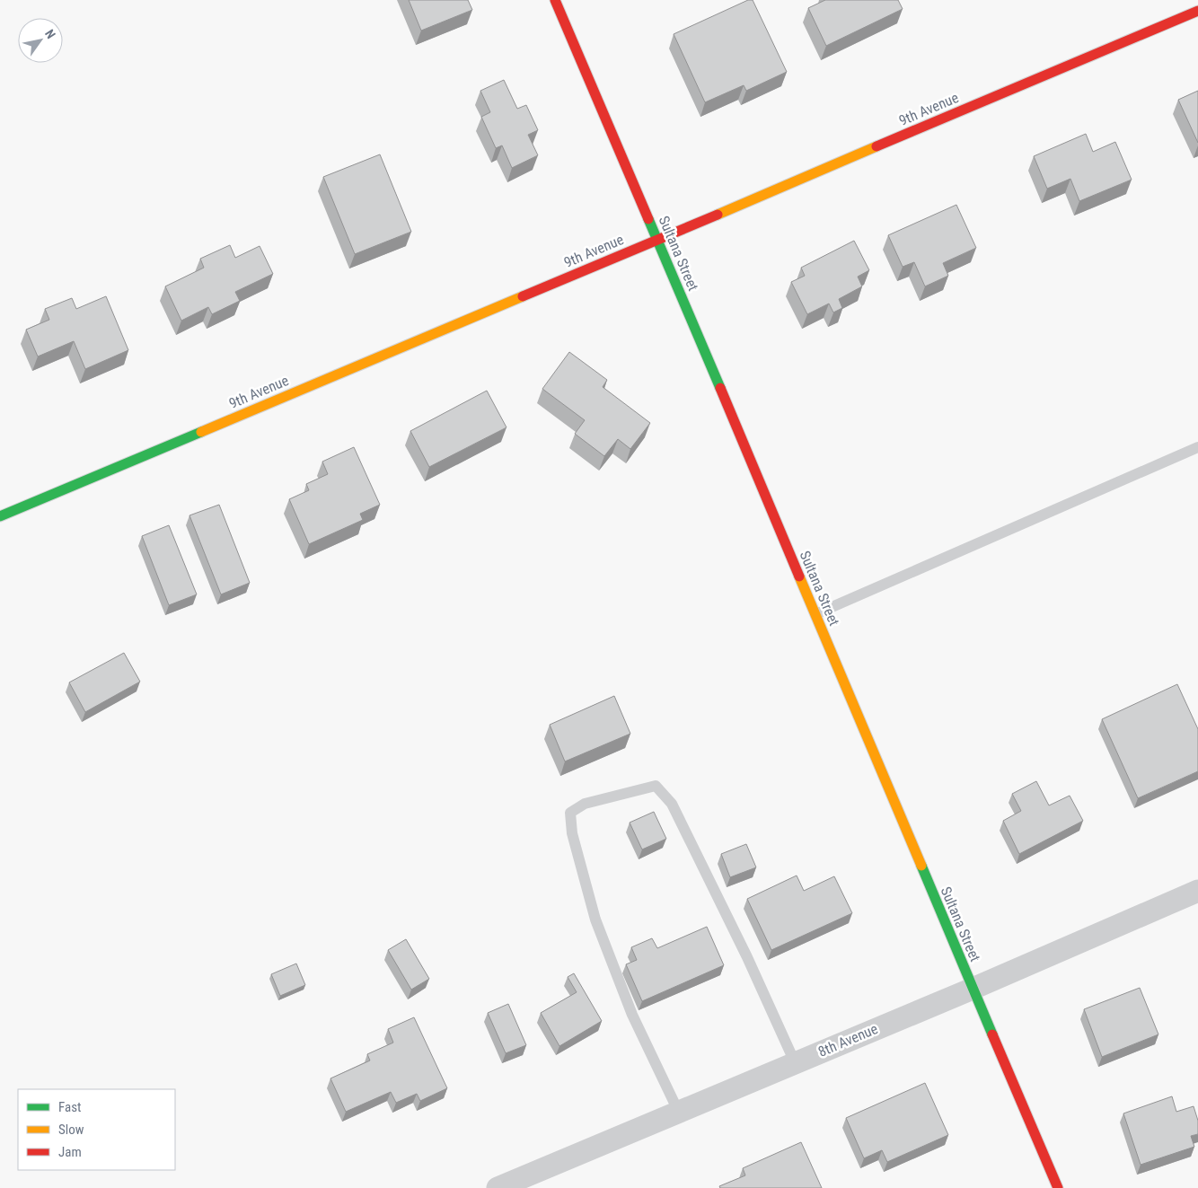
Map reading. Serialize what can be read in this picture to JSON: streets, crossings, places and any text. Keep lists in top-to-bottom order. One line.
{"streets":{"street":["9th Avenue","Sultana Street","8th Avenue"]},"crossings":[["9th Avenue","Sultana Street"],["Sultana Street","8th Avenue"]],"legend":["Fast","Slow","Jam"],"north":"top right"}
